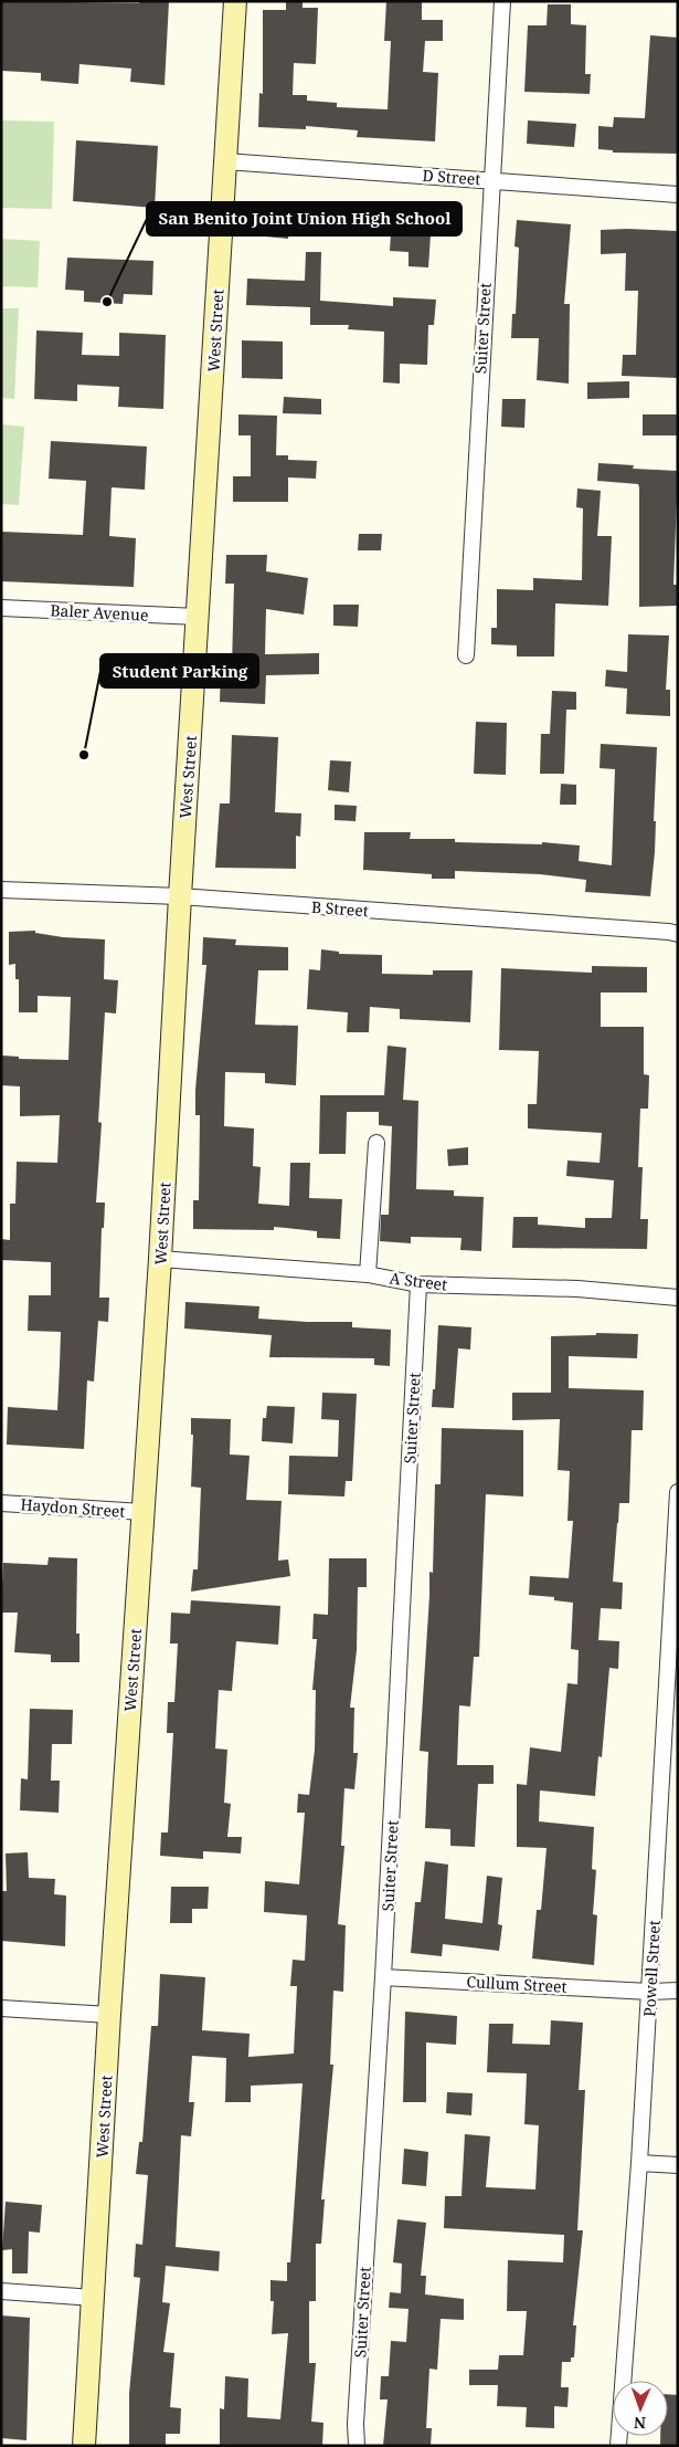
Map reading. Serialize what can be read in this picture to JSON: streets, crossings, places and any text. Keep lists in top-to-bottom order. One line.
{"streets":{"street":["D Street","Suiter Street","West Street","Baler Avenue","B Street","A Street","Haydon Street","Powell Street","Cullum Street"]},"crossings":[["D Street","Suiter Street"],["D Street","West Street"],["Suiter Street","A Street"],["Suiter Street","Cullum Street"],["West Street","Baler Avenue"],["West Street","B Street"],["West Street","A Street"],["West Street","Haydon Street"],["Powell Street","Cullum Street"]],"places":["San Benito Joint Union High School","Student Parking"],"north":"bottom"}
